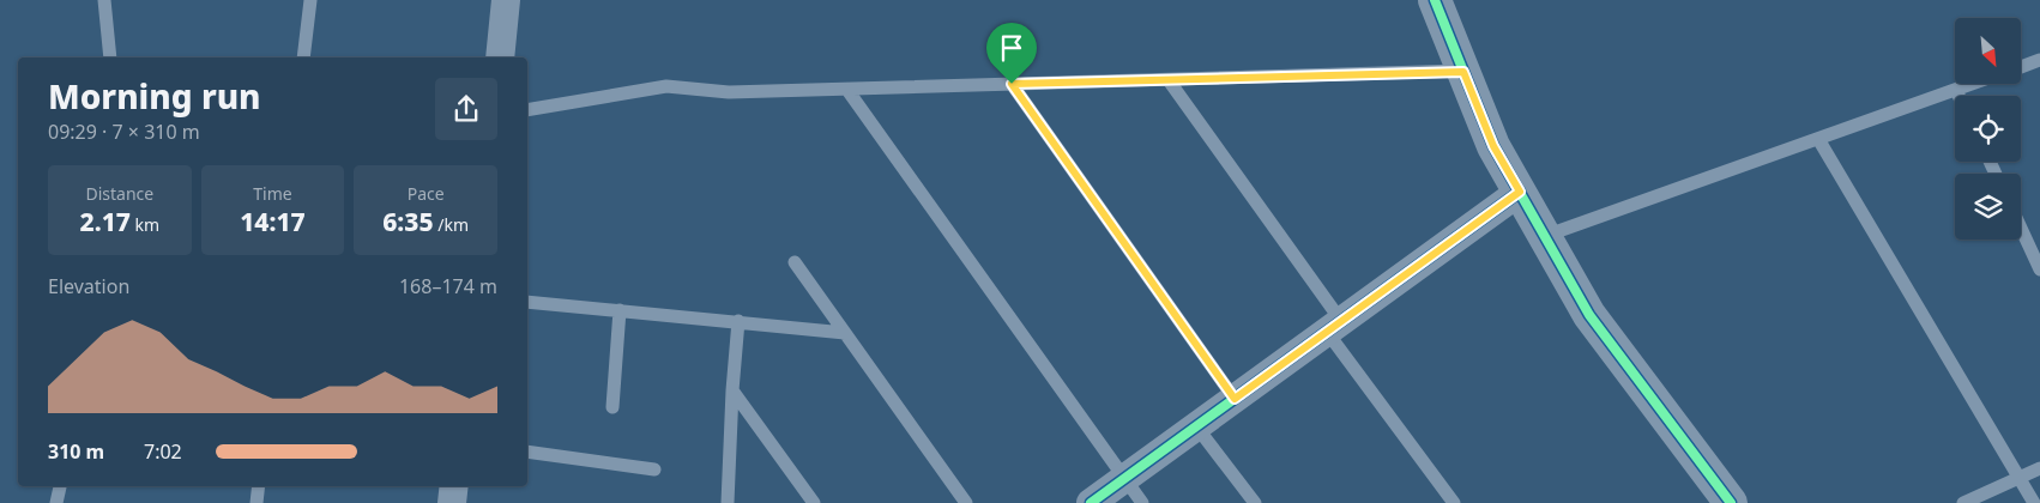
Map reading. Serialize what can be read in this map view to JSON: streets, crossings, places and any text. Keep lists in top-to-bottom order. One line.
{"north":"bottom right","page":{"heading":["Morning run","09:29 · 7 × 310 m"],"stats":[["Distance","2.17 km"],["Time","14:17"],["Pace","6:35 /km"]],"chart":["Elevation","168–174 m"],"list":[{"name":"310 m","note":"7:02"}]}}
